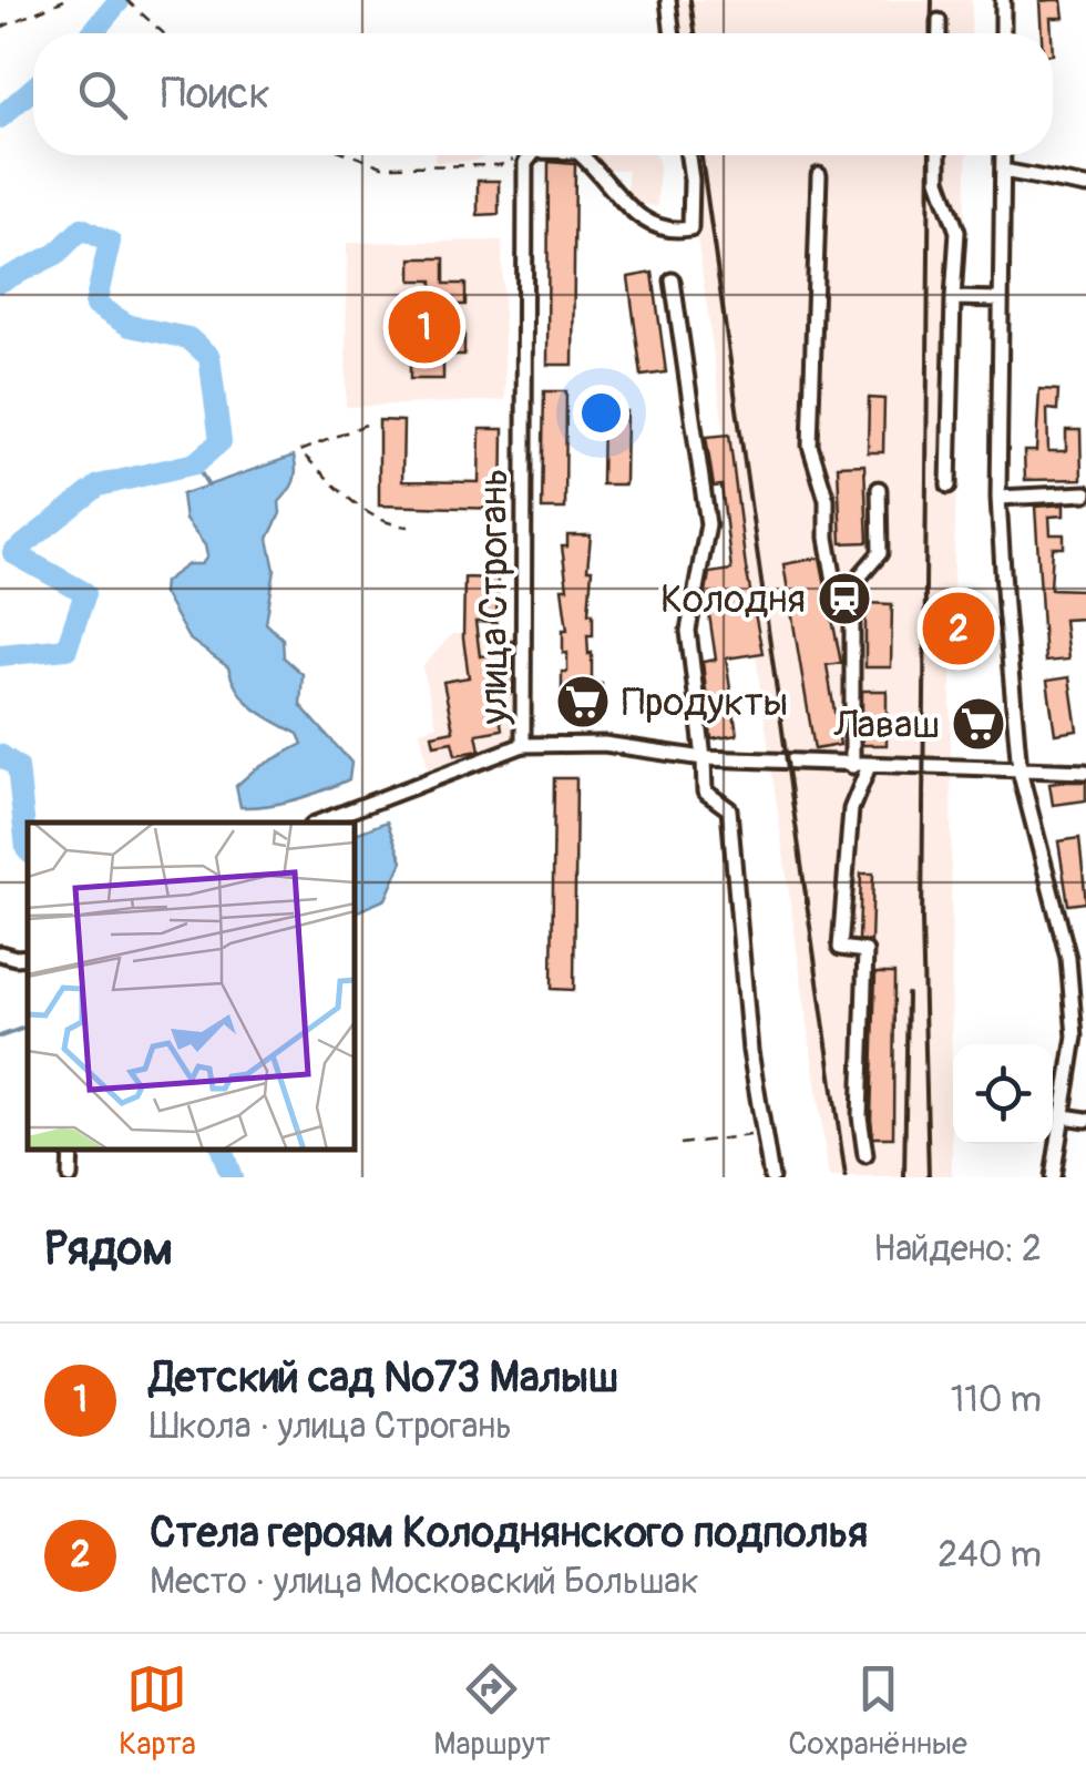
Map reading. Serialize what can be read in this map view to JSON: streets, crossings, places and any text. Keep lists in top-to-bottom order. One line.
{"streets":{"street":["улица Строгань"]},"places":{"station":["Колодня"],"supermarket":["Продукты","Лаваш"]},"page":{"search":"Поиск","pins":["1","2"],"heading":["Рядом","Найдено: 2"],"list":[{"mark":"1","name":"Детский сад №73 Малыш","note":"Школа · улица Строгань","value":"110 m"},{"mark":"2","name":"Стела героям Колоднянского подполья","note":"Место · улица Московский Большак","value":"240 m"}],"nav":["Карта","Маршрут","Сохранённые"]}}
